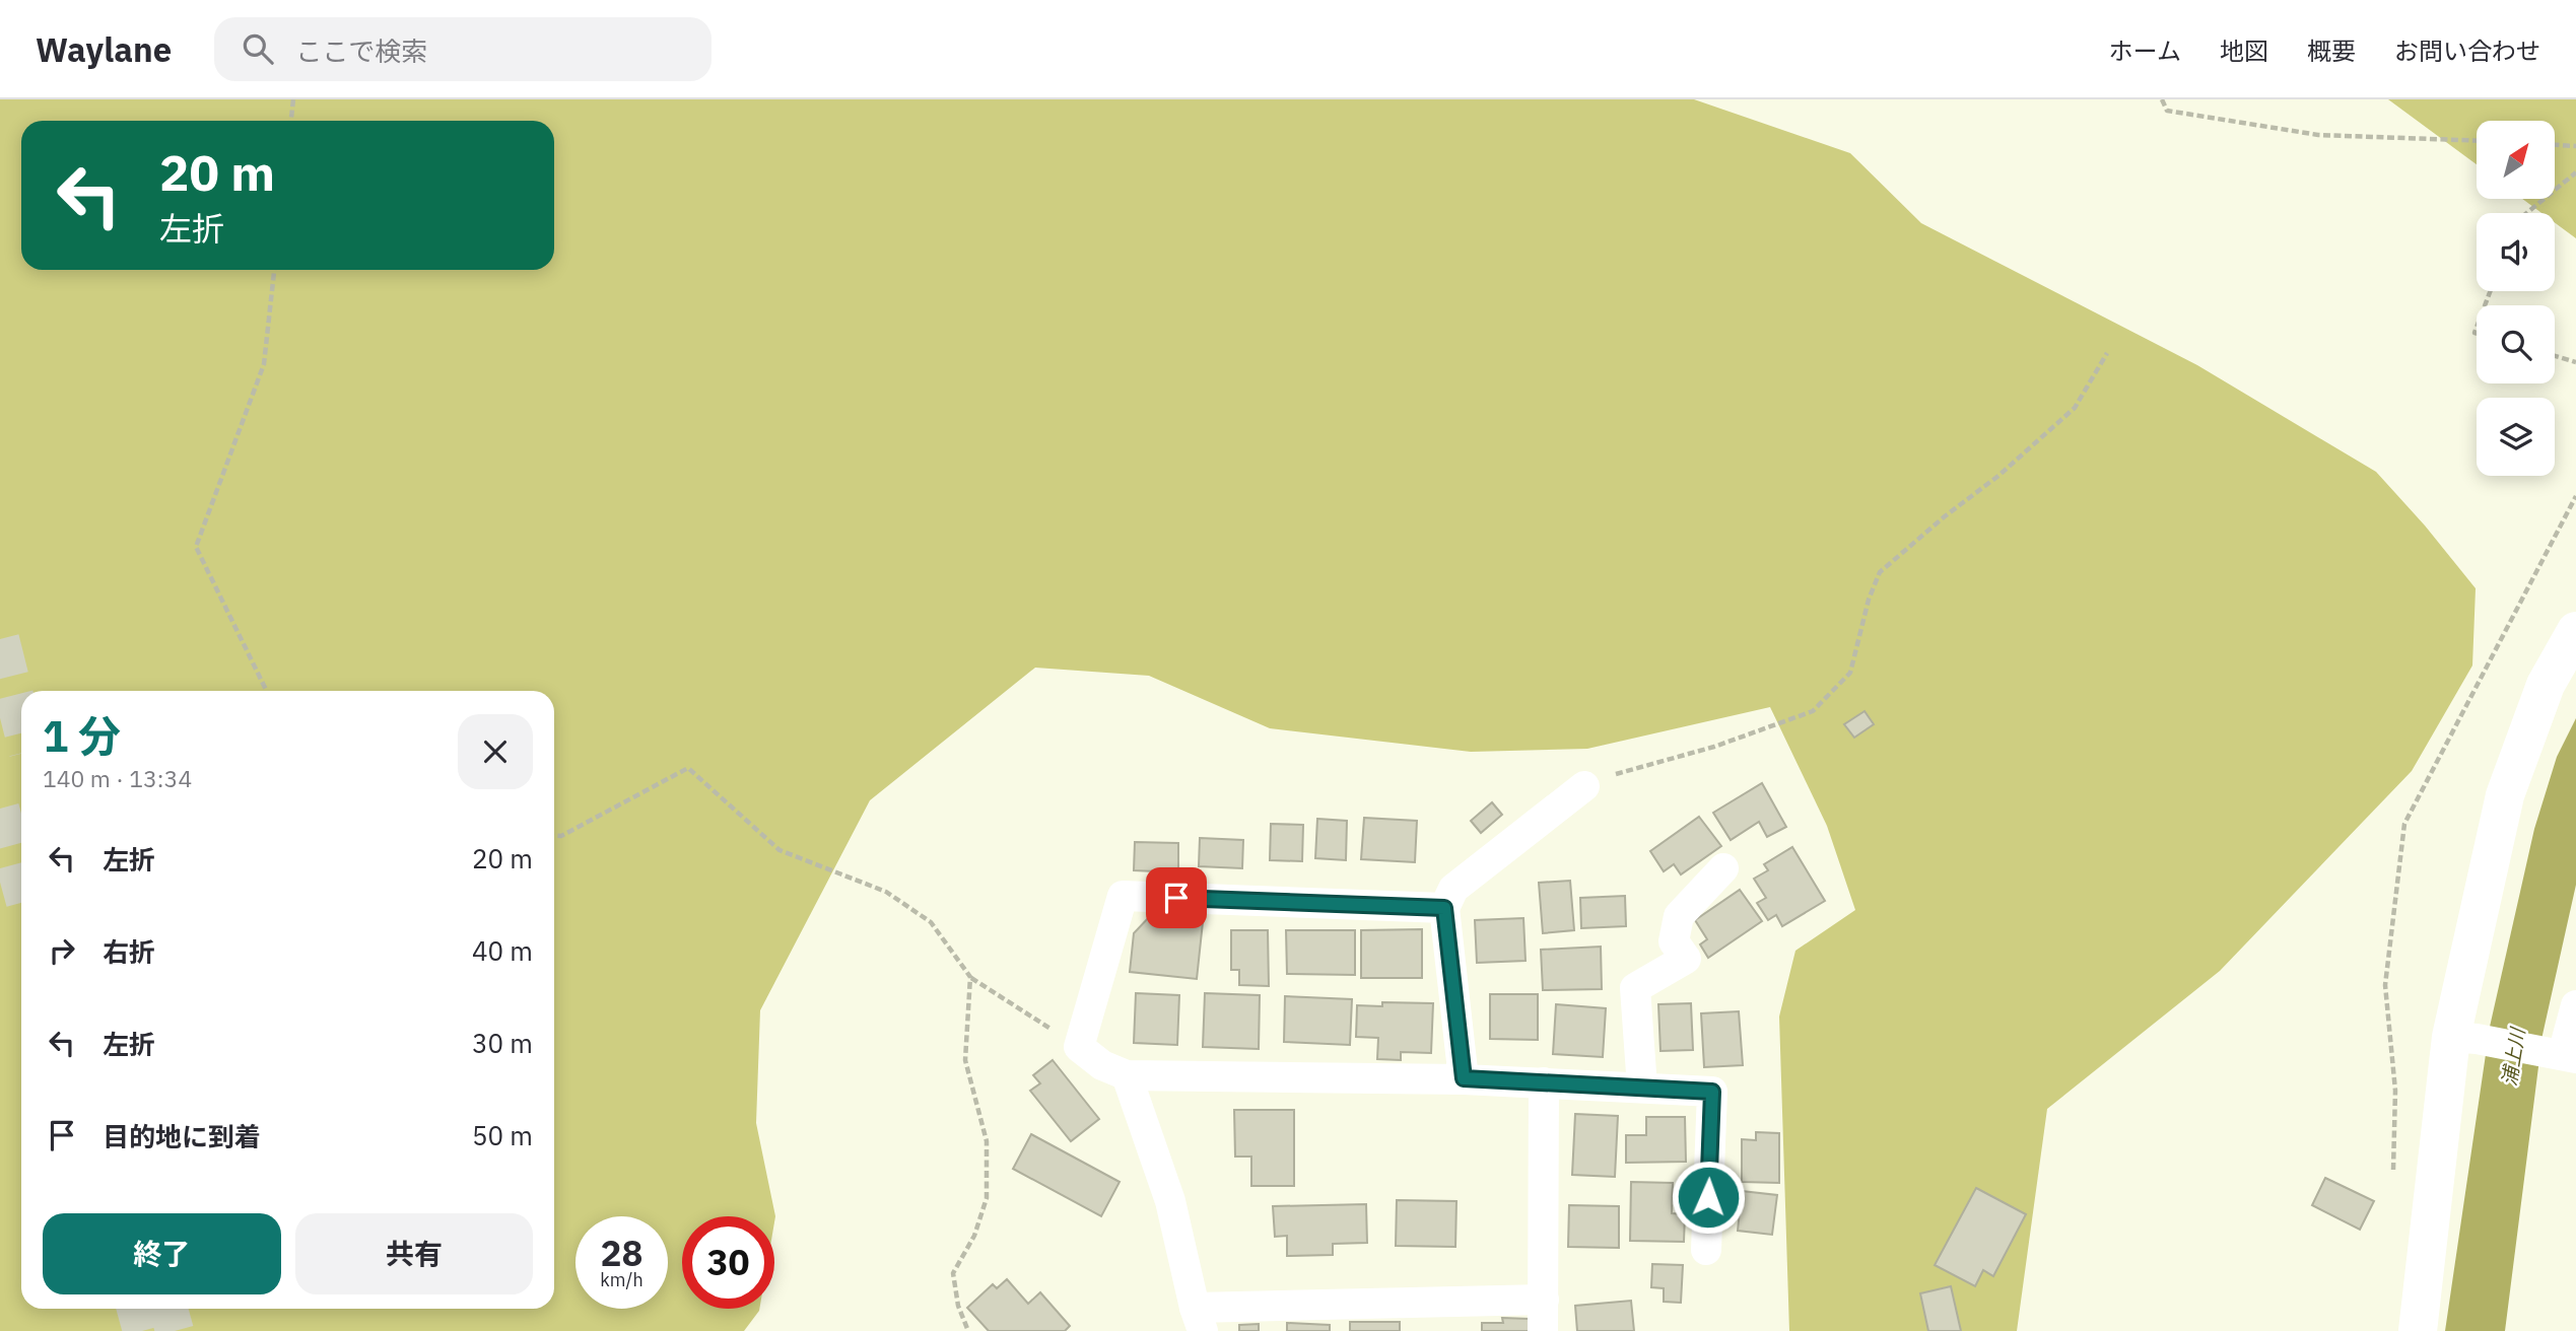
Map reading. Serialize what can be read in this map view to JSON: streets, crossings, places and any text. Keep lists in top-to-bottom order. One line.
{"water":["浦上川"],"north":"top right","page":{"header":"Waylane","search":"ここで検索","nav":["ホーム","地図","概要","お問い合わせ"],"turn":["20 m","左折"],"heading":["1 分","140 m · 13:34"],"list":[{"name":"左折","value":"20 m"},{"name":"右折","value":"40 m"},{"name":"左折","value":"30 m"},{"name":"目的地に到着","value":"50 m"}],"buttons":["終了","共有"],"speed":"28 km/h","limit":"30"}}
